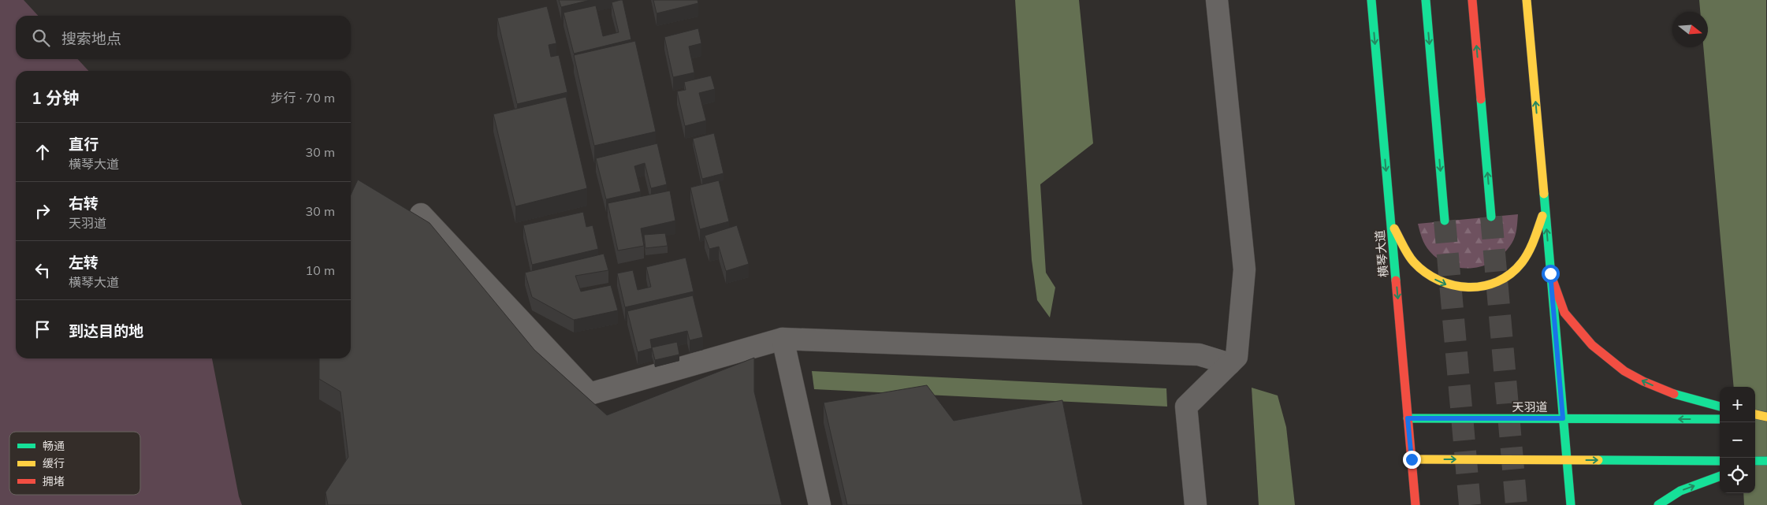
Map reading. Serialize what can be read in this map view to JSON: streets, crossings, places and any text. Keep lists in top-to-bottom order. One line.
{"streets":{"main road":["横琴大道","天羽道"]},"crossings":[["横琴大道","天羽道"]],"legend":["畅通","缓行","拥堵"],"north":"right","page":{"search":"搜索地点","heading":["1 分钟","步行 · 70 m"],"list":[["直行","横琴大道","30 m"],["右转","天羽道","30 m"],["左转","横琴大道","10 m"],"到达目的地"],"map_buttons":["+","−"]}}
